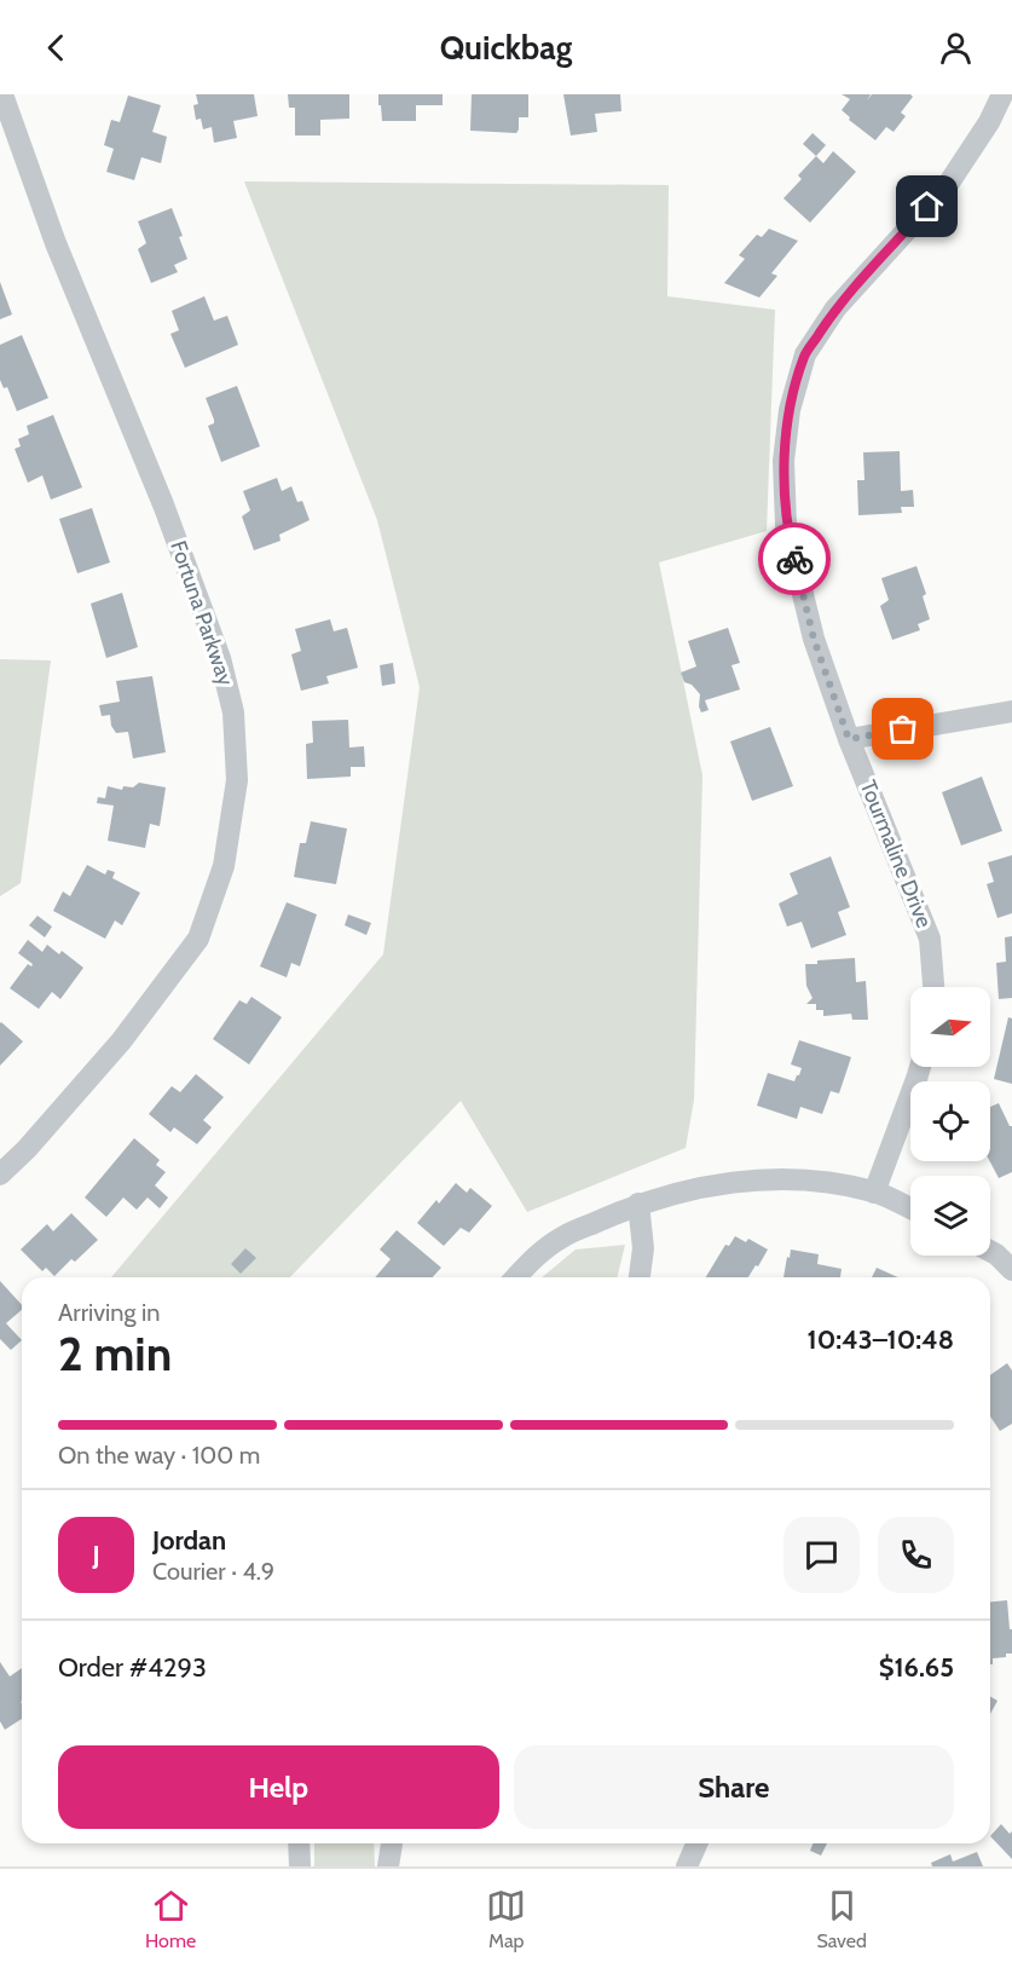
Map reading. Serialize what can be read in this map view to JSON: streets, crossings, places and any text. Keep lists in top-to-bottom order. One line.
{"streets":{"street":["Fortuna Parkway","Tourmaline Drive"]},"north":"right","page":{"header":"Quickbag","heading":["2 min","Arriving in","10:43–10:48"],"panel":["Jordan","Courier · 4.9","Order #4293","$16.65"],"bar":"On the way · 100 m","round":"J","buttons":["Help","Share"],"tabs":["Home","Map","Saved"]}}
